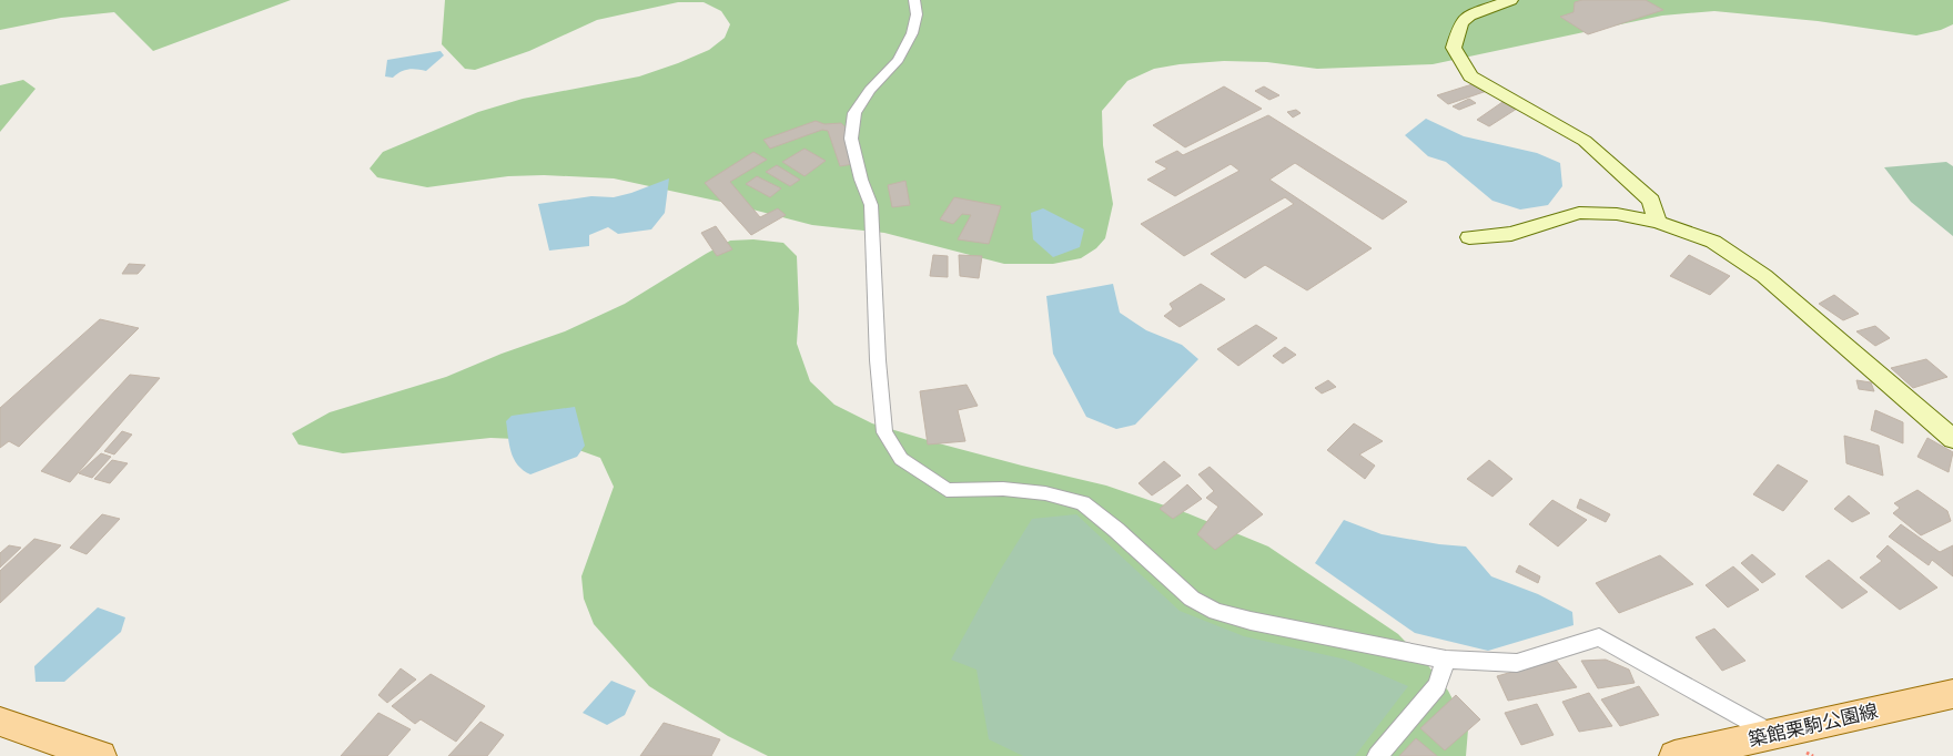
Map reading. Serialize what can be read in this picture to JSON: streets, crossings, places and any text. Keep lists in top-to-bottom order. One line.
{"streets":{"main road":["築館栗駒公園線"]}}
